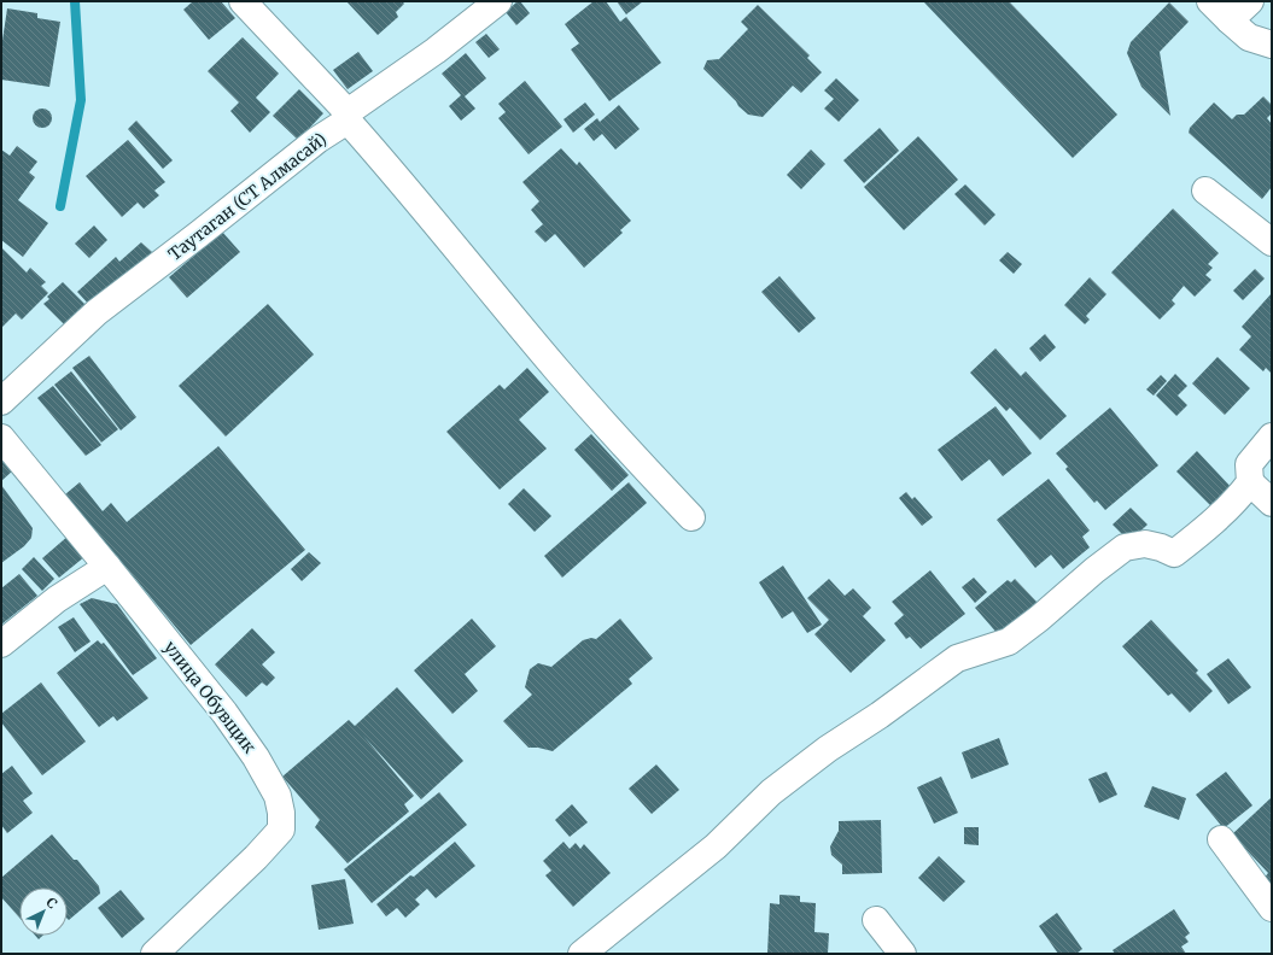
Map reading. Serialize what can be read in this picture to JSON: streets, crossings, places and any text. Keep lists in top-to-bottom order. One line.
{"streets":{"street":["Таутаган (СТ Алмасай)","улица Обувщик"]},"north":"top right"}
